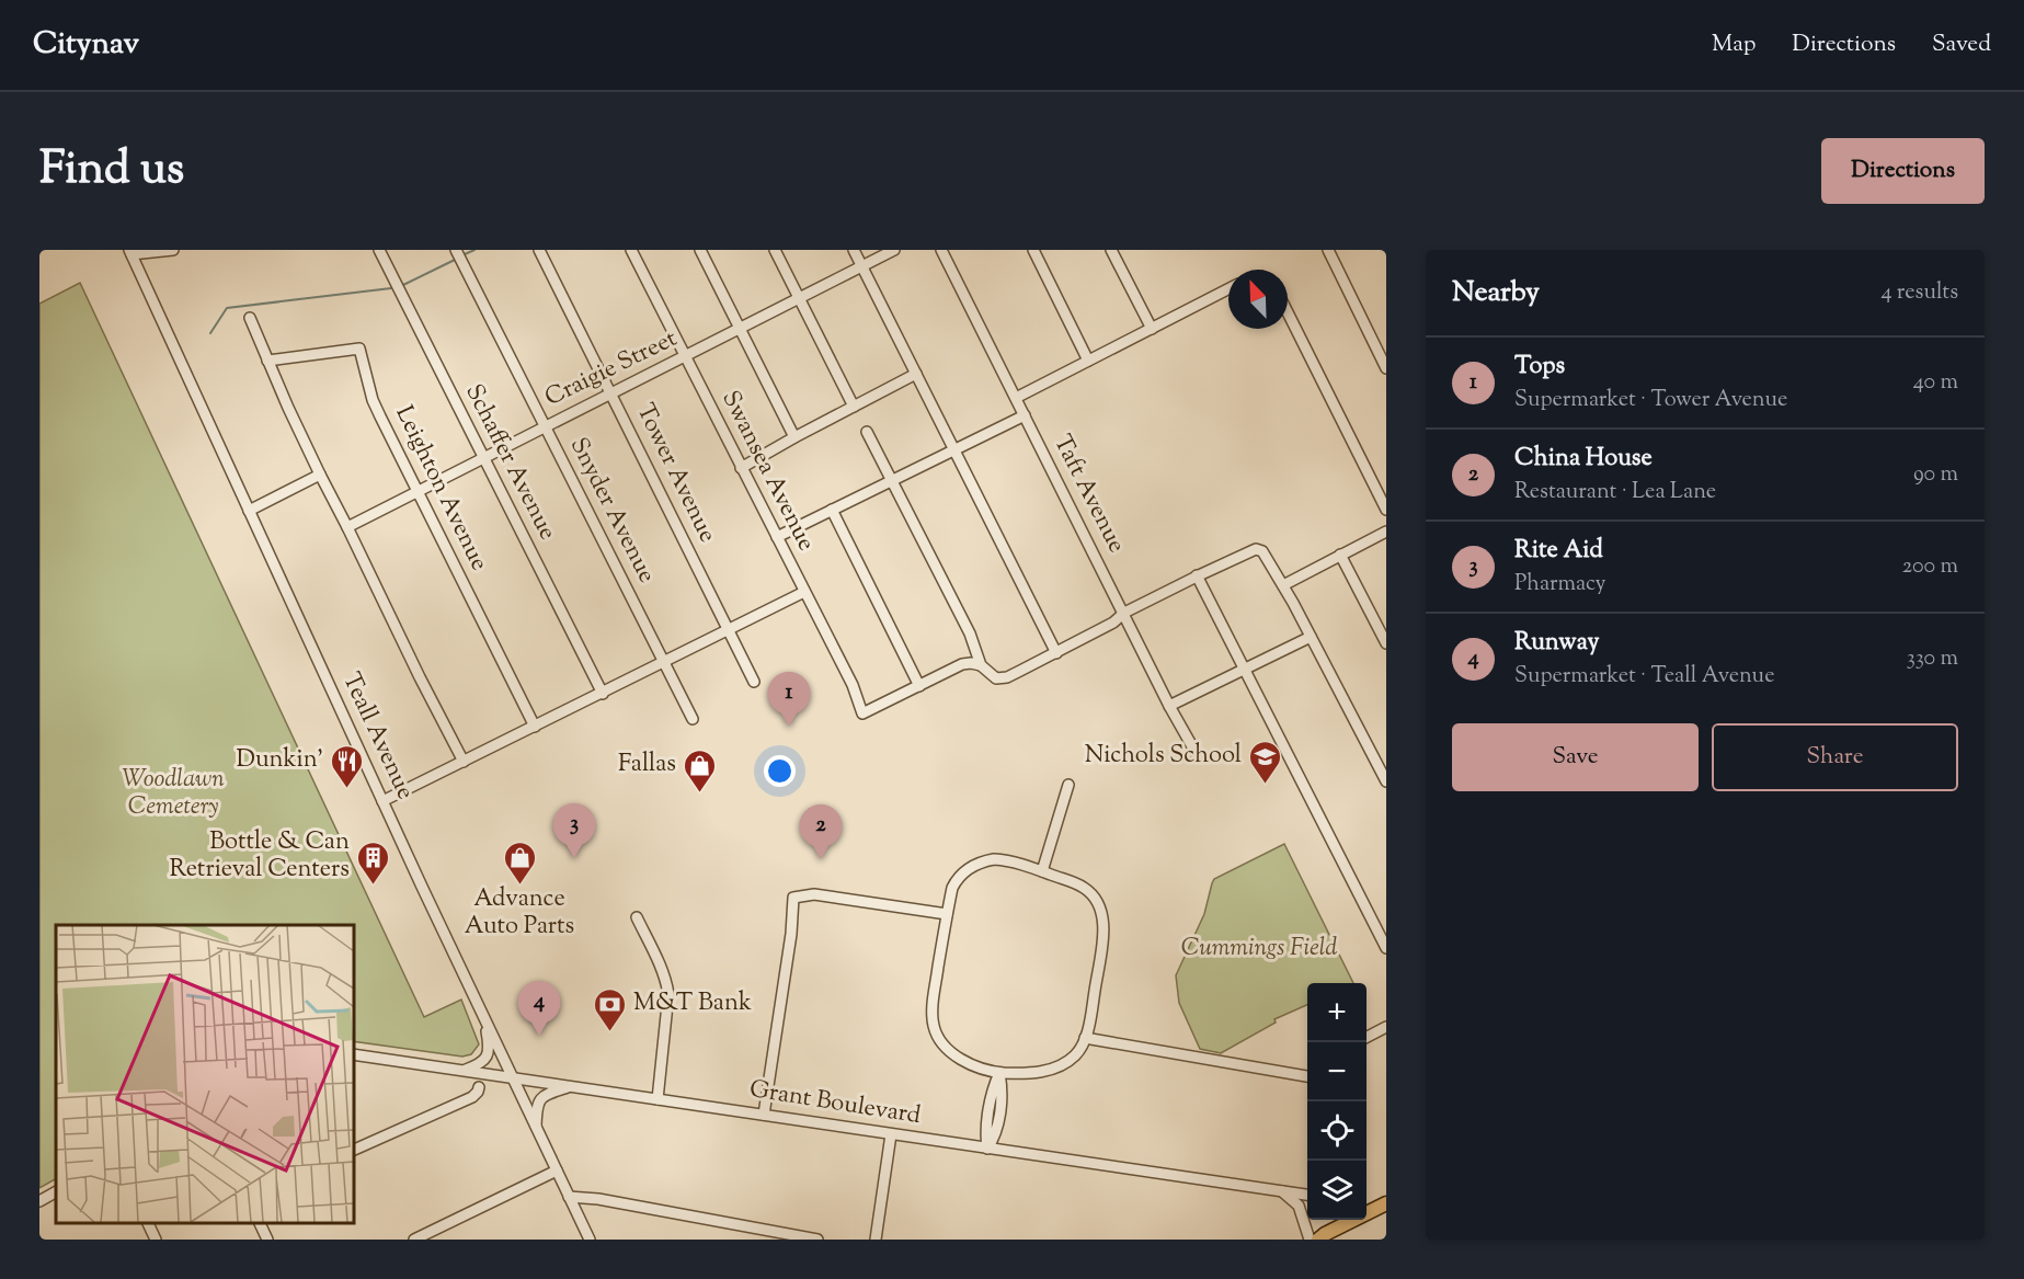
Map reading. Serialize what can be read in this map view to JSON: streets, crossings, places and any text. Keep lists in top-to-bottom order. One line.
{"streets":{"street":["Craigie Street","Schaffer Avenue","Swansea Avenue","Tower Avenue","Leighton Avenue","Taft Avenue","Snyder Avenue","Teall Avenue","Grant Boulevard"]},"crossings":[["Craigie Street","Schaffer Avenue"],["Craigie Street","Swansea Avenue"],["Craigie Street","Tower Avenue"],["Craigie Street","Leighton Avenue"],["Craigie Street","Snyder Avenue"],["Teall Avenue","Grant Boulevard"]],"parks":["Woodlawn Cemetery","Cummings Field"],"places":{"school or university":["Nichols School"],"restaurant":["Dunkin'"],"shop":["Fallas","Advance Auto Parts"],"building":["Bottle & Can Retrieval Centers"],"bank":["M&T Bank"]},"north":"top left","page":{"header":"Citynav","nav":["Map","Directions","Saved"],"title":"Find us","buttons":["Directions",["Save","Share"]],"heading":["Nearby","4 results"],"list":[{"mark":"1","name":"Tops","note":"Supermarket · Tower Avenue","value":"40 m"},{"mark":"2","name":"China House","note":"Restaurant · Lea Lane","value":"90 m"},{"mark":"3","name":"Rite Aid","note":"Pharmacy","value":"200 m"},{"mark":"4","name":"Runway","note":"Supermarket · Teall Avenue","value":"330 m"}],"pins":["1","3","2","4"],"map_buttons":["+","−"]}}
